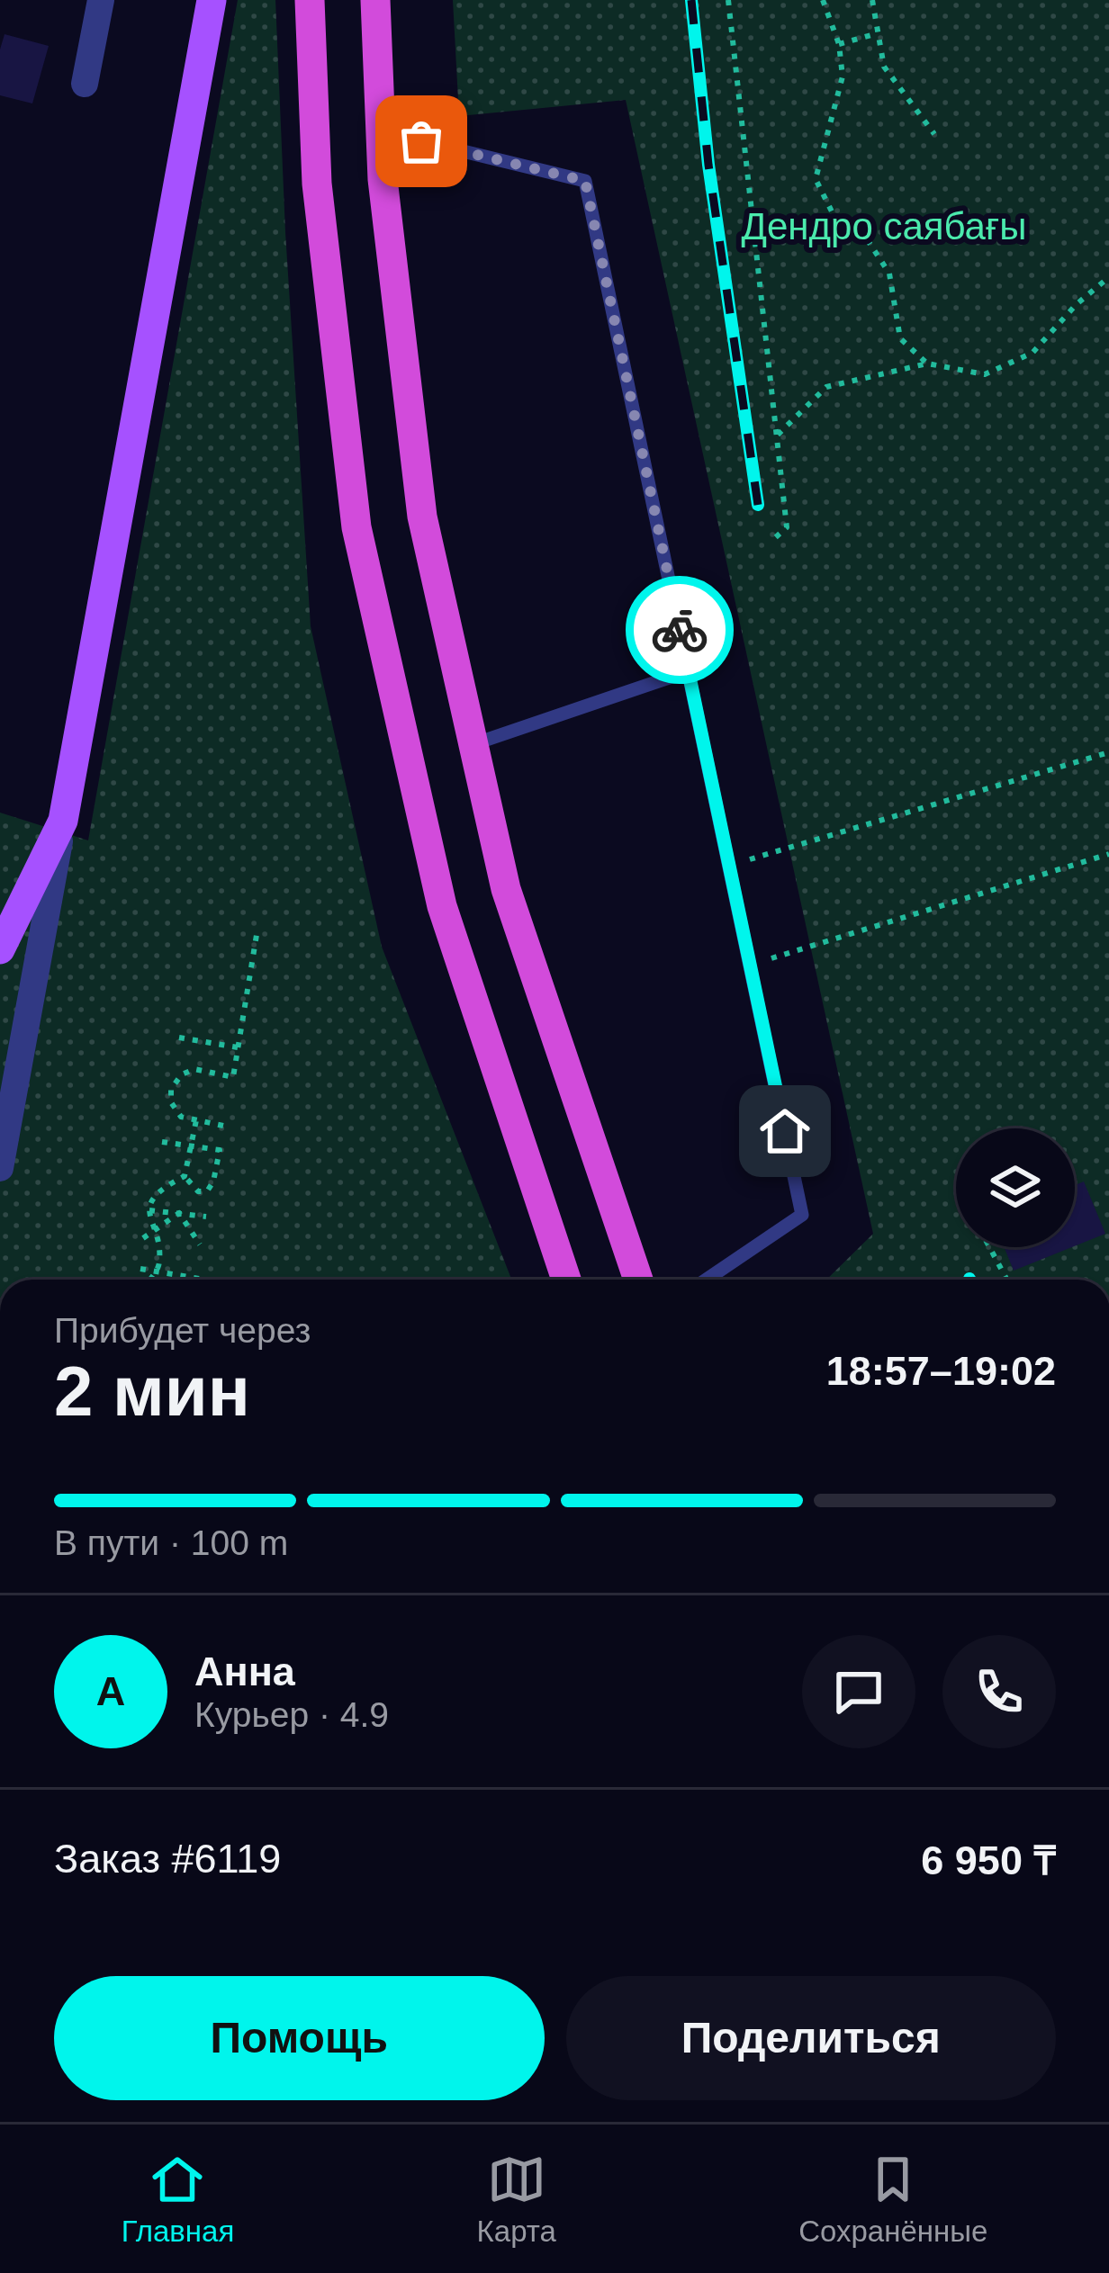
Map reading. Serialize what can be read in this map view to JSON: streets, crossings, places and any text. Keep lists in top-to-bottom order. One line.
{"parks":["Дендро саябағы"],"page":{"heading":["2 мин","Прибудет через","18:57–19:02"],"panel":["Анна","Курьер · 4.9","Заказ #6119","6 950 ₸"],"bar":"В пути · 100 m","round":"А","buttons":["Помощь","Поделиться"],"tabs":["Главная","Карта","Сохранённые"]}}
